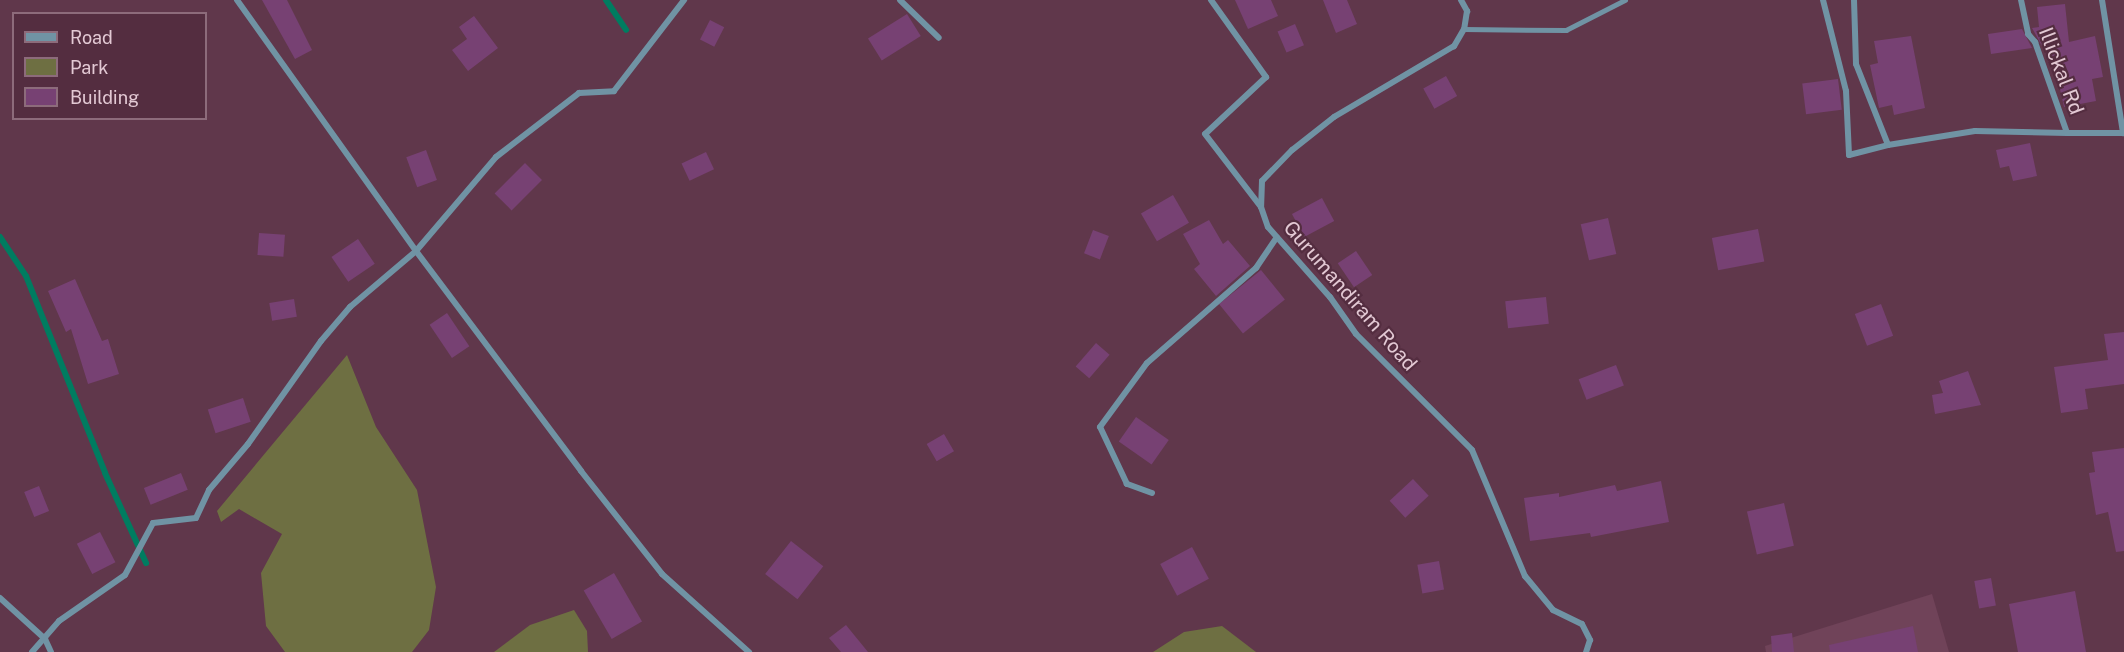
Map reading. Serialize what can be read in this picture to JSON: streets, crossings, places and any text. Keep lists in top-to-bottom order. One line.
{"streets":{"street":["Illickal Rd","Gurumandiram Road"]},"legend":["Road","Park","Building"]}
